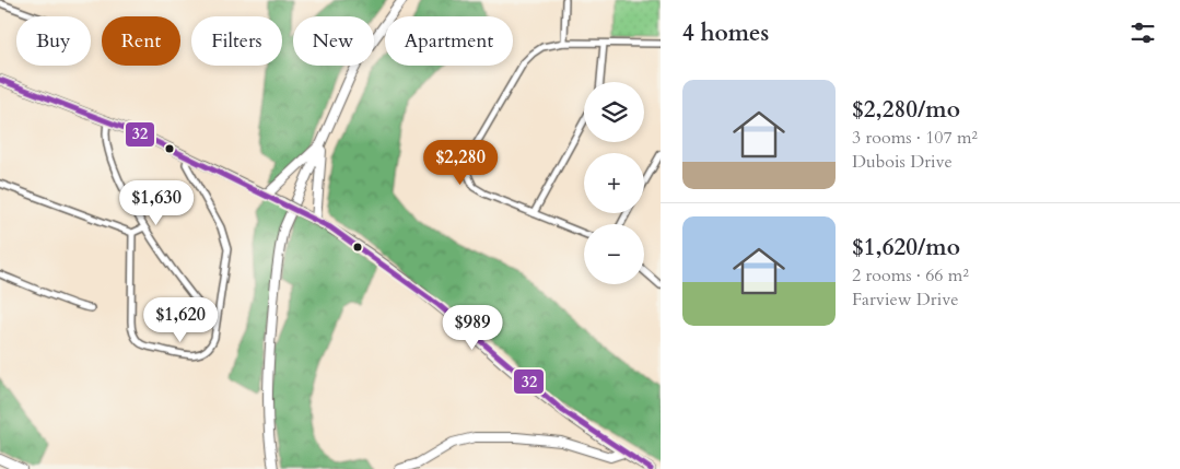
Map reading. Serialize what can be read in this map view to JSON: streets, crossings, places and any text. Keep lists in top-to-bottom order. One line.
{"lines":["transit line 32"],"page":{"heading":"4 homes","chip":["Buy","Rent","Filters","New","Apartment"],"list":[{"name":"$2,280/mo","note":"3 rooms · 107 m² · Dubois Drive"},{"name":"$1,620/mo","note":"2 rooms · 66 m² · Farview Drive"}],"map_buttons":["+","−"],"price":["$2,280","$1,630","$1,620","$989"]}}
